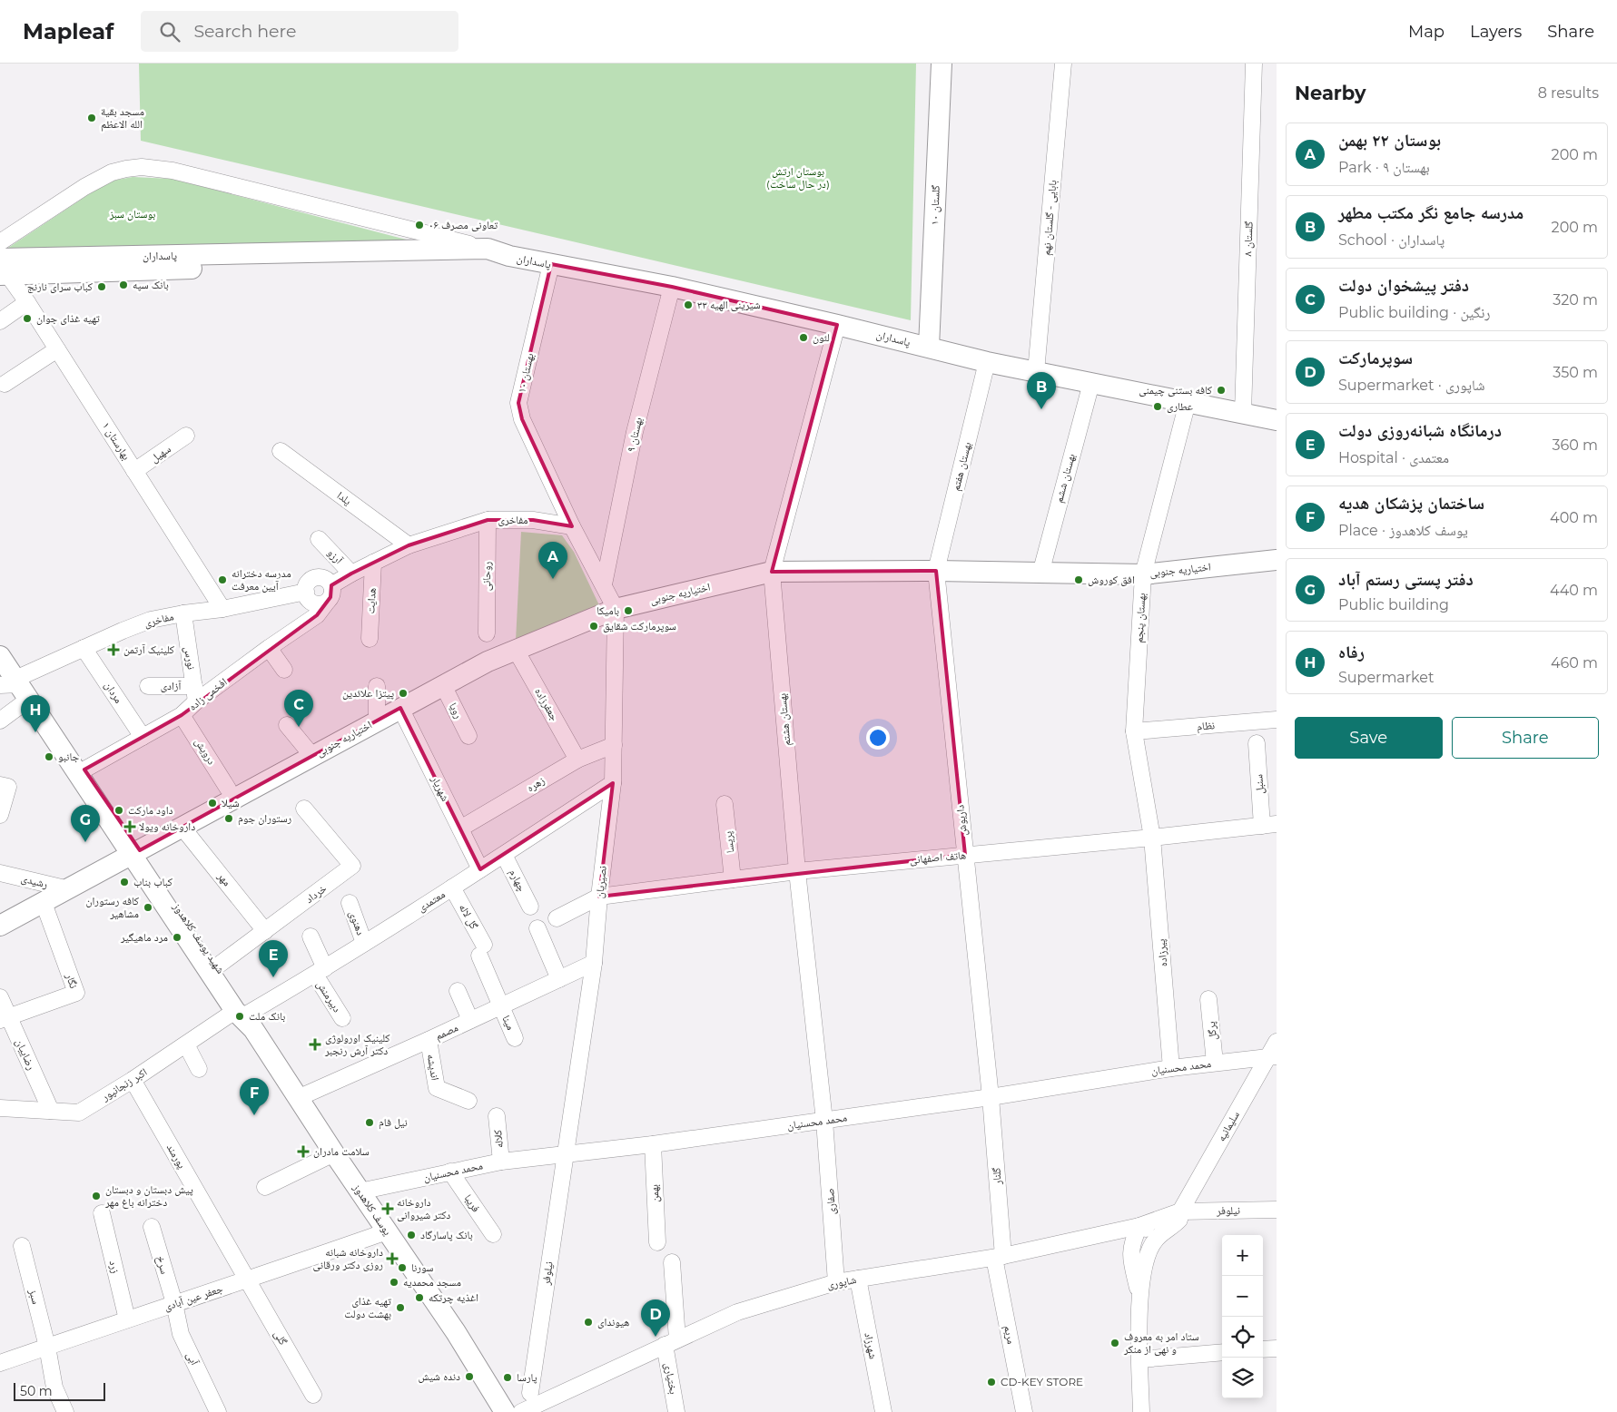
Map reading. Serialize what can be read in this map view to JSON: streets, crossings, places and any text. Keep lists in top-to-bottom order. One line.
{"streets":{"main road":["گلستان ۱۰","پاسداران","اختیاریه جنوبی","شهید یوسف کلاهدوز","یوسف کلاهدوز"],"street":["بابایی - گلستان نهم","گلستان ۸","بهستان ١٠","بهستان ٩","بهارستان ١","سهیل","بهستان هفتم","بهستان ششم","یلدا","مفاخری","آرزو","روحانی","هدایت","بهستان پنجم","نورس","آزادی","مردان","افخمی زاده","جعفرزاده","رویا","بهستان هشتم","نظام","درویش","زهره","سنبل","شهریار","داریوش","پریسا","هاتف اصفهانی","مهر","چهارم","رشیدی","نصیریان","خرداد","معتمدی","گل لاله","دهنوی","پیرزاده","نگار","دبیرمنش","مینا","پرگل","مصمم","رضاییان","اندیشه","محمد محسنیان","اکبر زنجانپور","سلیمانیه","کلاله","پورمند","گلنار","بهمن","صفاری","فریبا","نیلوفر","سرخ","زرد","شاپوری","سبز","جعفر عین آبادی","مریم","گلی","شهرزاد","آبی","بختیاری"]},"crossings":[["گلستان ۱۰","پاسداران"],["بابایی - گلستان نهم","پاسداران"],["گلستان ۸","پاسداران"],["پاسداران","بهستان ١٠"],["پاسداران","بهستان ٩"],["پاسداران","بهارستان ١"],["پاسداران","بهستان هفتم"],["پاسداران","بهستان ششم"],["پاسداران","بهستان پنجم"],["پاسداران","بهستان هشتم"],["بهستان ١٠","بهستان ٩"],["بهستان ١٠","مفاخری"],["بهستان ١٠","اختیاریه جنوبی"],["بهستان ١٠","نصیریان"],["بهارستان ١","سهیل"],["بهارستان ١","مفاخری"],["بهستان هفتم","اختیاریه جنوبی"],["بهستان هفتم","داریوش"],["بهستان ششم","اختیاریه جنوبی"],["یلدا","مفاخری"],["مفاخری","آرزو"],["مفاخری","روحانی"],["مفاخری","هدایت"],["مفاخری","نورس"],["مفاخری","مردان"],["مفاخری","افخمی زاده"],["اختیاریه جنوبی","بهستان پنجم"],["اختیاریه جنوبی","جعفرزاده"],["اختیاریه جنوبی","رویا"],["اختیاریه جنوبی","بهستان هشتم"],["اختیاریه جنوبی","شهریار"],["اختیاریه جنوبی","داریوش"],["اختیاریه جنوبی","مهر"],["اختیاریه جنوبی","رشیدی"],["اختیاریه جنوبی","نصیریان"],["اختیاریه جنوبی","شهید یوسف کلاهدوز"],["اختیاریه جنوبی","نگار"],["بهستان پنجم","نظام"],["بهستان پنجم","هاتف اصفهانی"],["بهستان پنجم","پیرزاده"],["نورس","آزادی"],["نورس","افخمی زاده"],["آزادی","افخمی زاده"],["مردان","افخمی زاده"],["افخمی زاده","درویش"],["جعفرزاده","زهره"],["بهستان هشتم","هاتف اصفهانی"],["بهستان هشتم","محمد محسنیان"],["بهستان هشتم","صفاری"],["زهره","شهریار"],["زهره","نصیریان"],["سنبل","هاتف اصفهانی"],["شهریار","معتمدی"],["داریوش","هاتف اصفهانی"],["داریوش","محمد محسنیان"],["داریوش","گلنار"],["پریسا","هاتف اصفهانی"],["هاتف اصفهانی","نصیریان"],["هاتف اصفهانی","پیرزاده"],["مهر","خرداد"],["چهارم","معتمدی"],["نصیریان","معتمدی"],["نصیریان","مصمم"],["نصیریان","محمد محسنیان"],["نصیریان","نیلوفر"],["خرداد","شهید یوسف کلاهدوز"],["معتمدی","گل لاله"],["معتمدی","دهنوی"],["معتمدی","شهید یوسف کلاهدوز"],["معتمدی","دبیرمنش"],["معتمدی","اکبر زنجانپور"],["معتمدی","یوسف کلاهدوز"],["گل لاله","مینا"],["گل لاله","مصمم"],["شهید یوسف کلاهدوز","اکبر زنجانپور"],["شهید یوسف کلاهدوز","یوسف کلاهدوز"],["پیرزاده","محمد محسنیان"],["نگار","رضاییان"],["مینا","مصمم"],["پرگل","محمد محسنیان"],["مصمم","اندیشه"],["مصمم","یوسف کلاهدوز"],["رضاییان","اکبر زنجانپور"],["محمد محسنیان","سلیمانیه"],["محمد محسنیان","کلاله"],["محمد محسنیان","گلنار"],["محمد محسنیان","بهمن"],["محمد محسنیان","صفاری"],["محمد محسنیان","فریبا"],["محمد محسنیان","یوسف کلاهدوز"],["محمد محسنیان","نیلوفر"],["اکبر زنجانپور","پورمند"],["اکبر زنجانپور","یوسف کلاهدوز"],["سلیمانیه","نیلوفر"],["سلیمانیه","شاپوری"],["پورمند","جعفر عین آبادی"],["پورمند","گلی"],["گلنار","شاپوری"],["گلنار","مریم"],["صفاری","شاپوری"],["یوسف کلاهدوز","جعفر عین آبادی"],["نیلوفر","شاپوری"],["سرخ","جعفر عین آبادی"],["سرخ","آبی"],["زرد","جعفر عین آبادی"],["شاپوری","مریم"],["شاپوری","شهرزاد"],["شاپوری","بختیاری"],["سبز","جعفر عین آبادی"],["جعفر عین آبادی","گلی"],["جعفر عین آبادی","آبی"]],"parks":["بوستان ارتش (در حال ساخت)","بوستان سبز"],"places":{"other":["مسجد بقیة الله الاعظم","تعاونی مصرف ۰۶","بانک سپه","کباب سرای نارنج","شیرینی الهیه ٣٣","تهیه غذای جوان","لئون","کافه بستنی چیمنی","عطاری","مدرسه دخترانه آیین معرفت","افق کوروش","بامیکا","سوپرمارکت شقایق","پیتزا علائدین","جانبو","شیلا","داود مارکت","رستوران جوم","کباب بناب","کافه رستوران مشاهیر","مرد ماهیگیر","بانک ملت","نیل فام","پیش دبستان و دبستان دخترانه باغ مهر","بانک پاسارگاد","سورنا","مسجد محمدیه","اغذیه چرتکه","تهیه غذای بهشت دولت","هیوندای","ستاد امر به معروف و نهی از منکر","دنده شیش","پارسا","CD-KEY STORE"],"health":["کلینیک آرتمن","داروخانه ویولا","کلینیک اورولوژی دکتر آرش رنجبر","سلامت مادران","داروخانه دکتر شیروانی","داروخانه شبانه روزی دکتر ورقانی"]},"scale_bar":"50 m","page":{"header":"Mapleaf","search":"Search here","nav":["Map","Layers","Share"],"heading":["Nearby","8 results"],"list":[{"mark":"A","name":"بوستان ۲۲ بهمن","note":"Park · بهستان ٩","value":"200 m"},{"mark":"B","name":"مدرسه جامع نگر مکتب مطهر","note":"School · پاسداران","value":"200 m"},{"mark":"C","name":"دفتر پیشخوان دولت","note":"Public building · رنگین","value":"320 m"},{"mark":"D","name":"سوپرمارکت","note":"Supermarket · شاپوری","value":"350 m"},{"mark":"E","name":"درمانگاه شبانه‌روزی دولت","note":"Hospital · معتمدی","value":"360 m"},{"mark":"F","name":"ساختمان پزشکان هدیه","note":"Place · یوسف کلاهدوز","value":"400 m"},{"mark":"G","name":"دفتر پستی رستم آباد","note":"Public building","value":"440 m"},{"mark":"H","name":"رفاه","note":"Supermarket","value":"460 m"}],"pins":["B","A","C","H","G","E","F","D"],"buttons":["Save","Share"],"map_buttons":["+","−"],"scale":"50 m"}}
